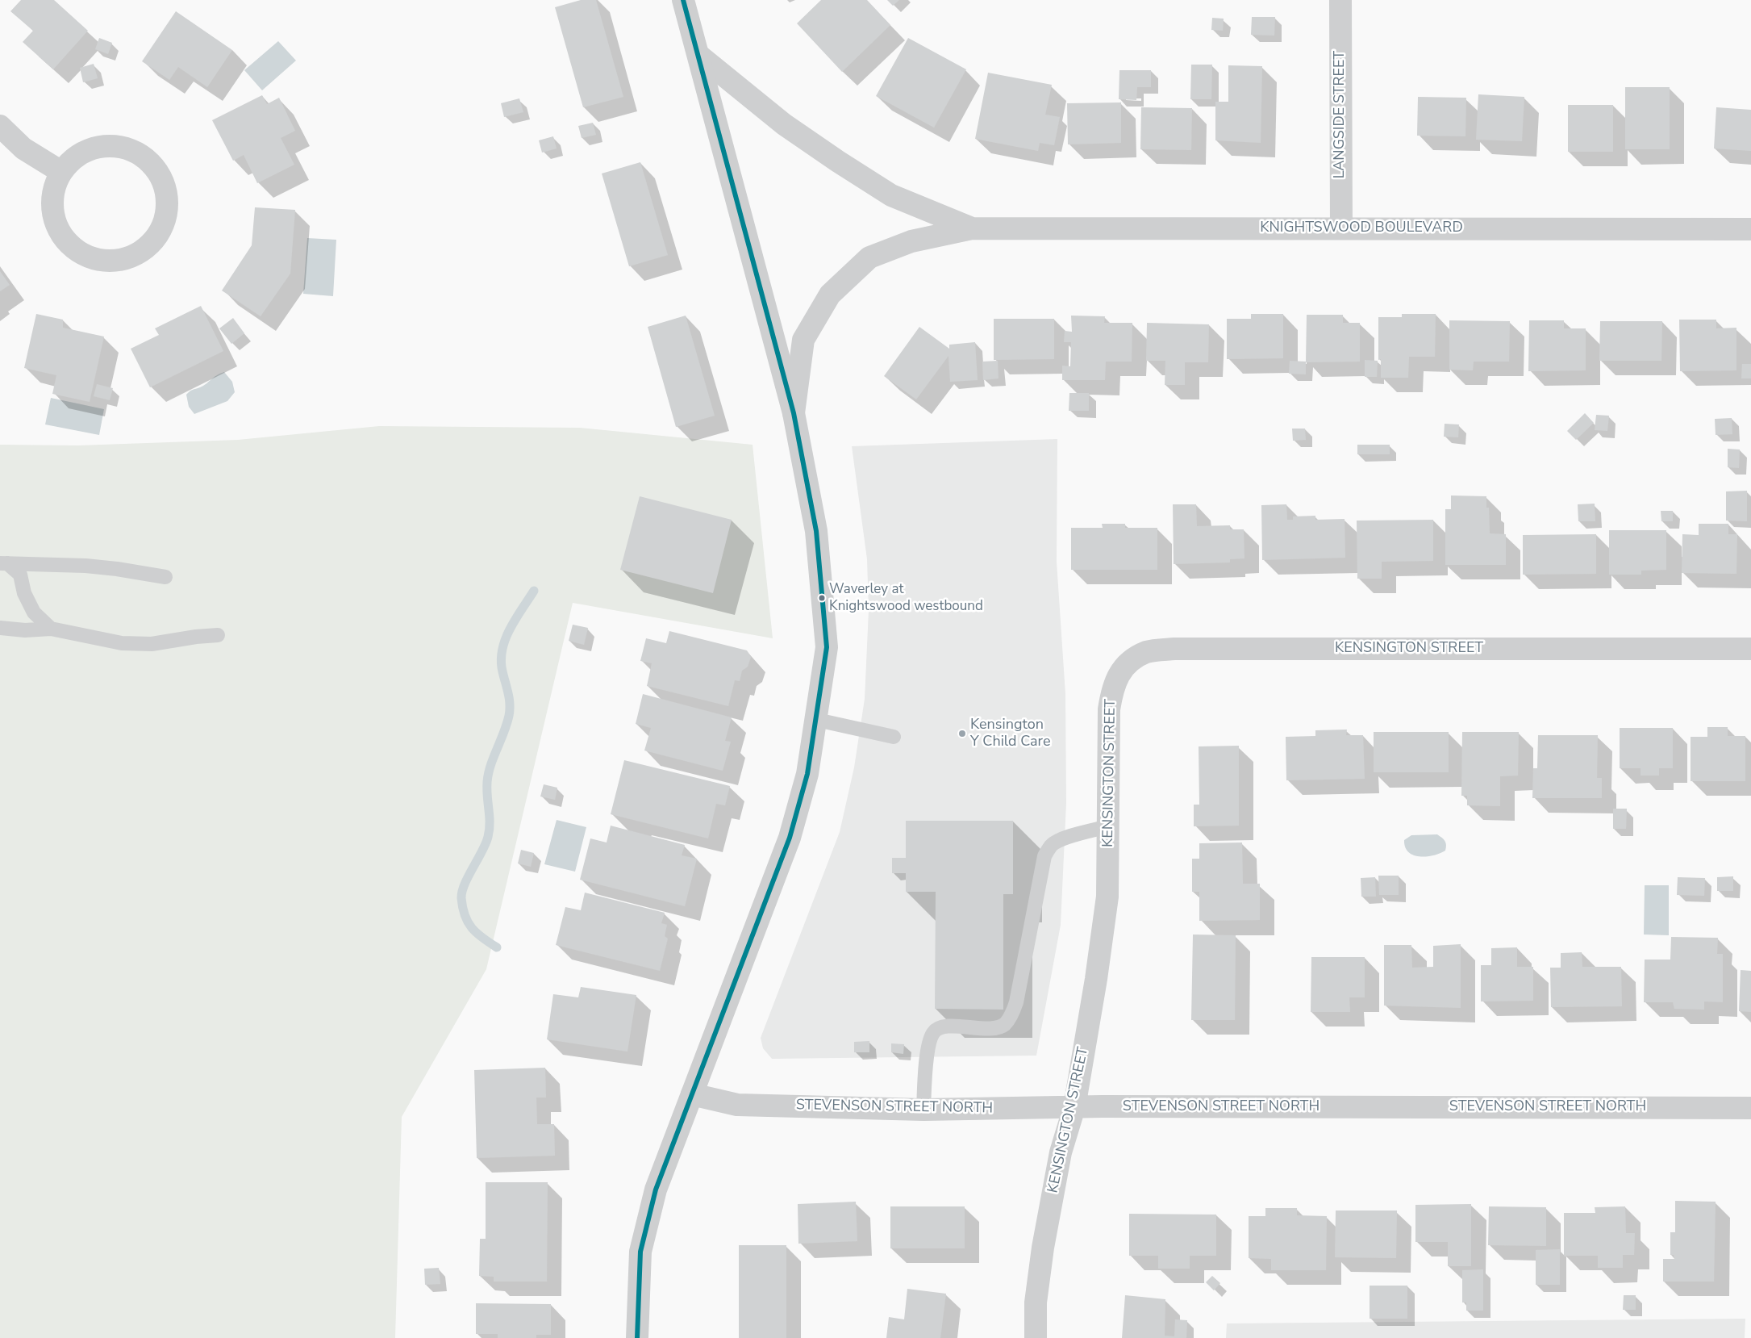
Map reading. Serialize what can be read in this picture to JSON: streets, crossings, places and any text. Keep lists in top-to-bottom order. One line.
{"streets":{"street":["LANGSIDE STREET","KNIGHTSWOOD BOULEVARD","KENSINGTON STREET","STEVENSON STREET NORTH"]},"crossings":[["LANGSIDE STREET","KNIGHTSWOOD BOULEVARD"],["KENSINGTON STREET","STEVENSON STREET NORTH"]],"places":["Waverley at Knightswood westbound","Kensington Y Child Care"]}
